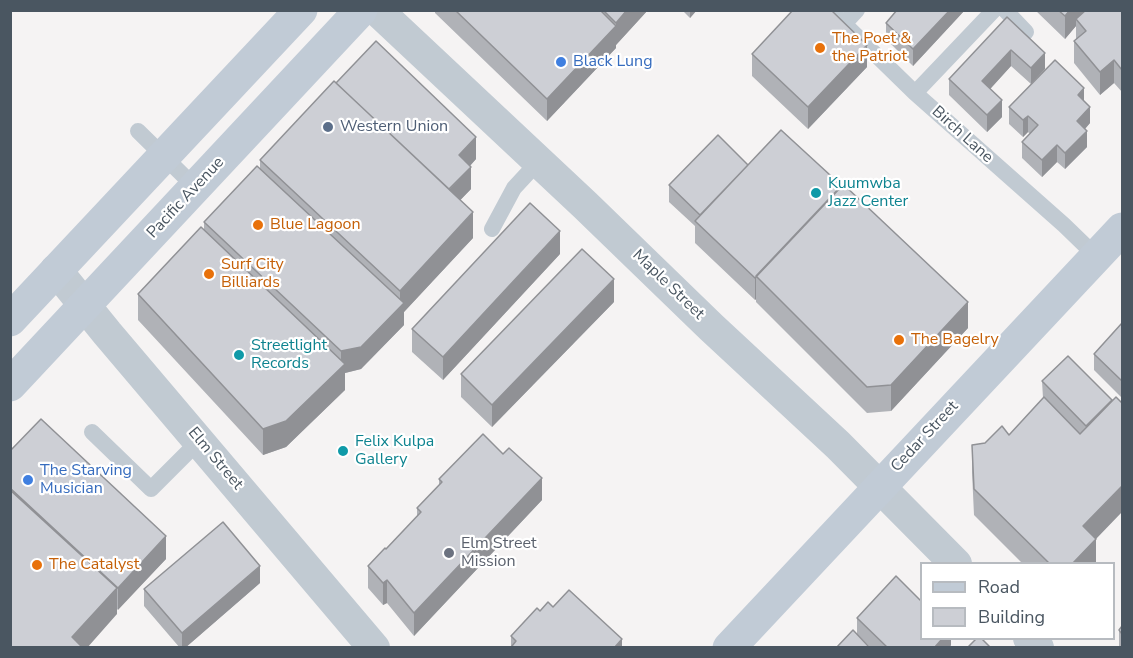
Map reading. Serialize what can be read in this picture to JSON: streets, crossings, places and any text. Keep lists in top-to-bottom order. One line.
{"streets":{"street":["Pacific Avenue","Maple Street","Cedar Street","Elm Street"],"lane":["Birch Lane"]},"crossings":[["Birch Lane","Cedar Street"],["Pacific Avenue","Elm Street"],["Maple Street","Cedar Street"]],"places":["The Poet & the Patriot","Black Lung","Western Union","Kuumwba Jazz Center","Blue Lagoon","Surf City Billiards","The Bagelry","Streetlight Records","Felix Kulpa Gallery","The Starving Musician","Elm Street Mission","The Catalyst"],"legend":["Road","Building"]}
